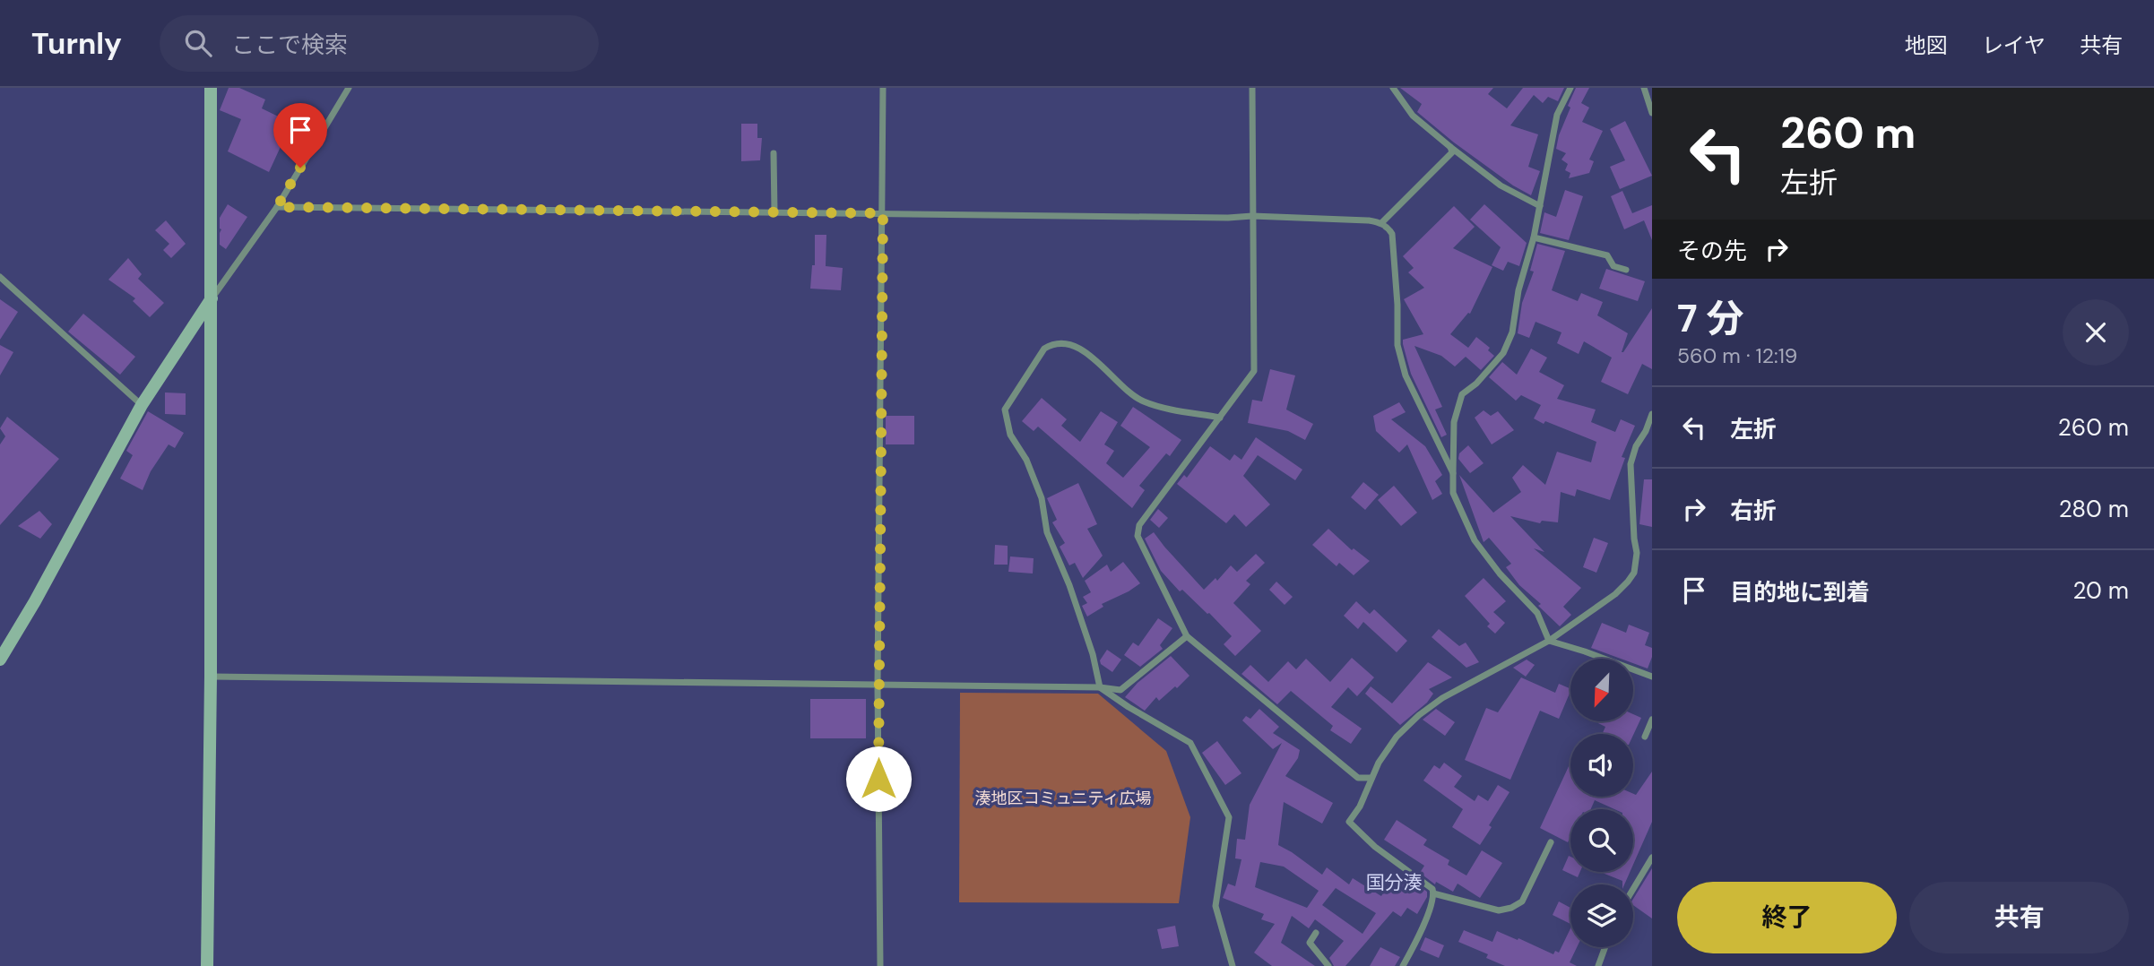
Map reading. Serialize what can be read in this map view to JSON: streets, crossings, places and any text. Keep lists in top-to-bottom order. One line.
{"districts":["国分湊"],"parks":["湊地区コミュニティ広場"],"north":"bottom left","page":{"header":"Turnly","search":"ここで検索","nav":["地図","レイヤ","共有"],"turn":["260 m","左折"],"then":"その先","heading":["7 分","560 m · 12:19"],"list":[{"name":"左折","value":"260 m"},{"name":"右折","value":"280 m"},{"name":"目的地に到着","value":"20 m"}],"buttons":["終了","共有"]}}
